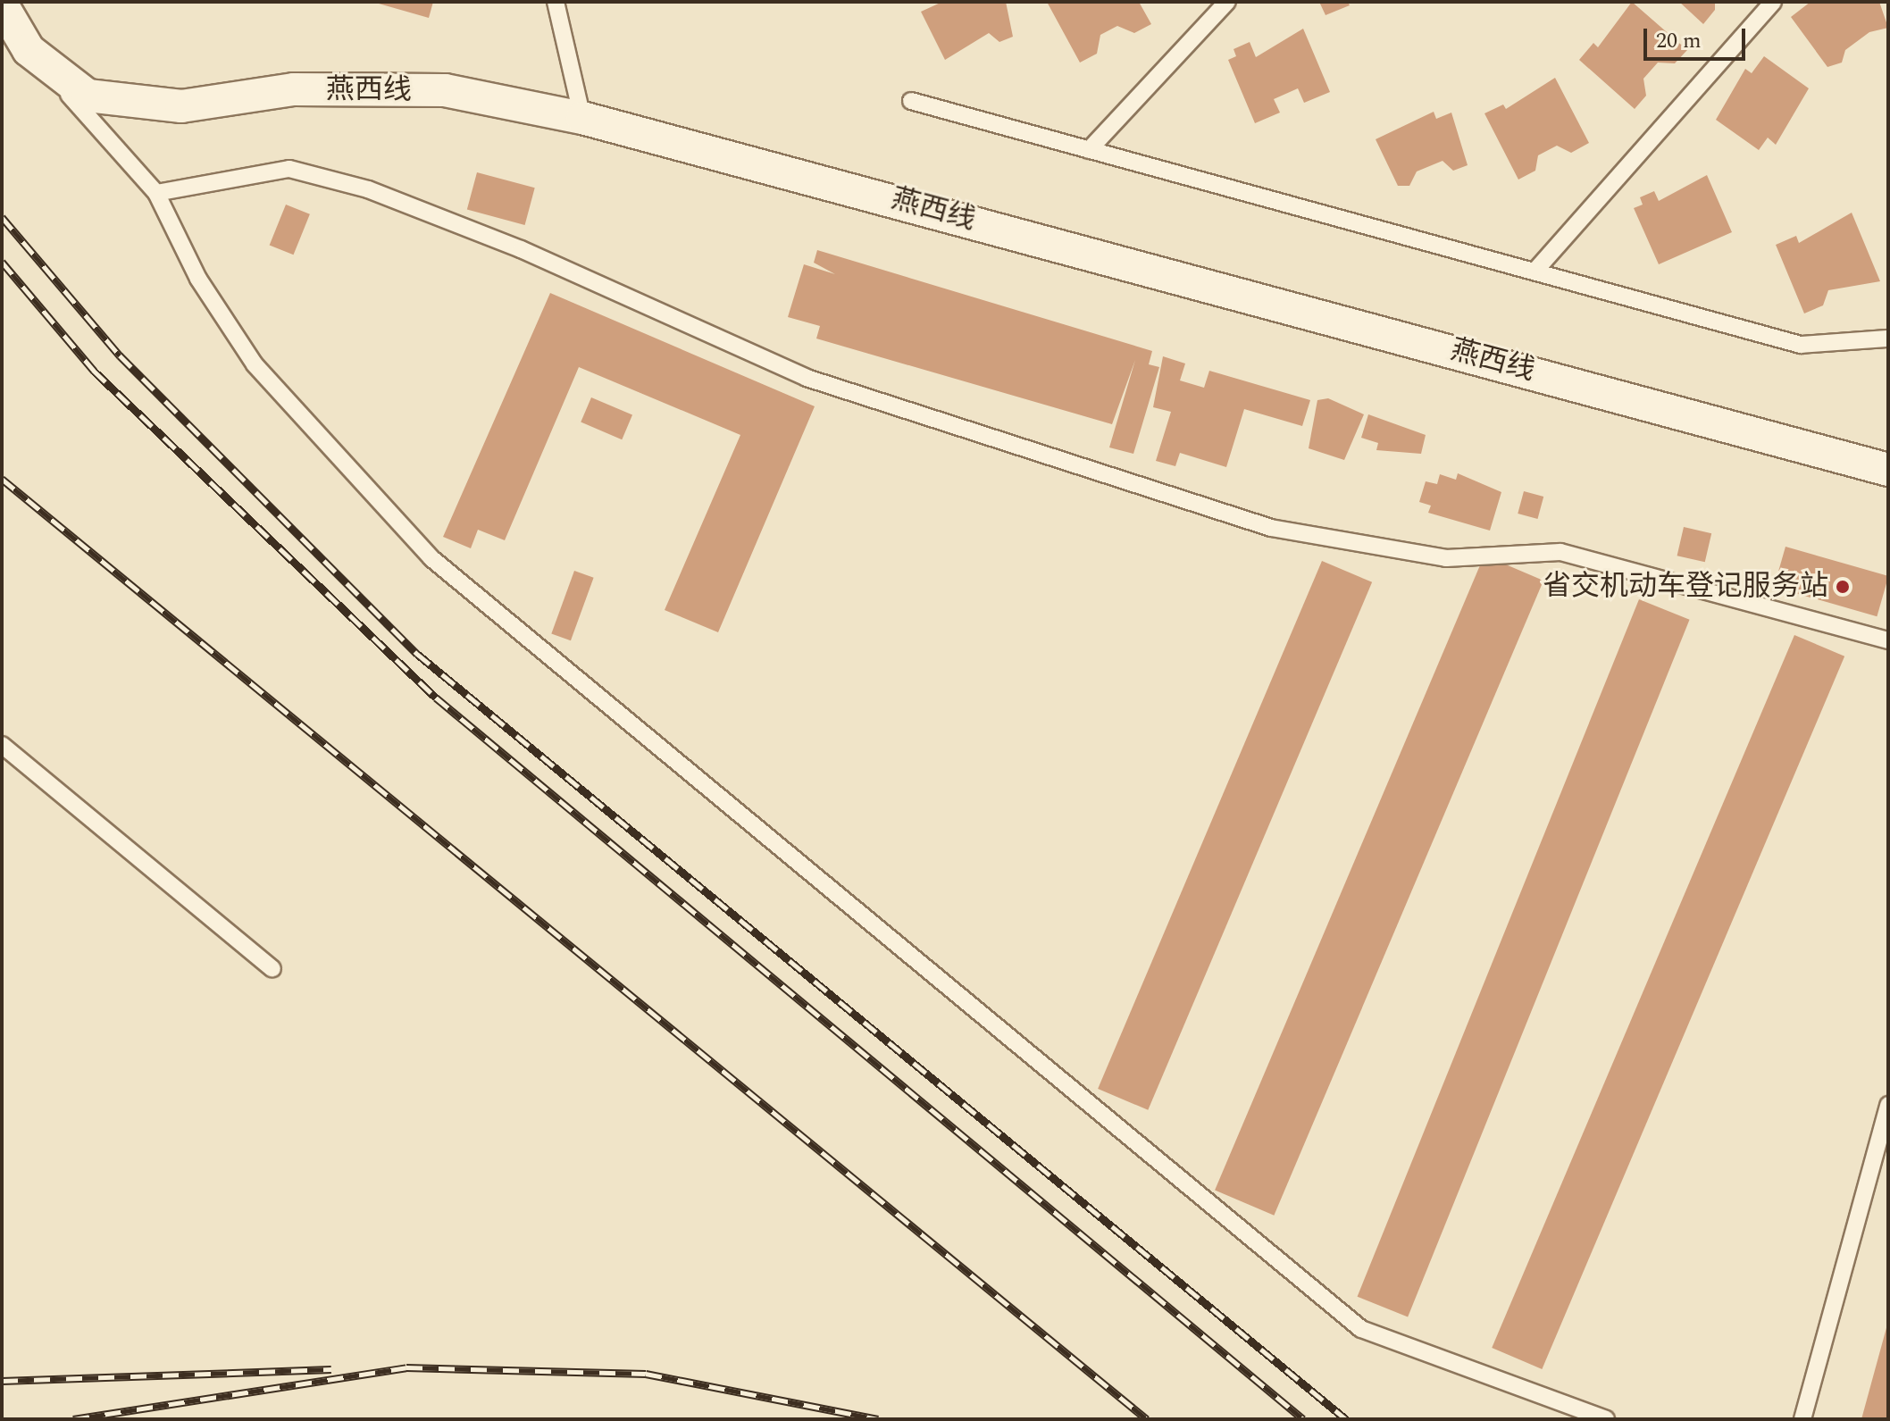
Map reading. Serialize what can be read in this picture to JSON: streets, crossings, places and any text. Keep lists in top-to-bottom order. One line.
{"streets":{"street":["燕西线"]},"places":["省交机动车登记服务站"],"scale_bar":"20 m"}
